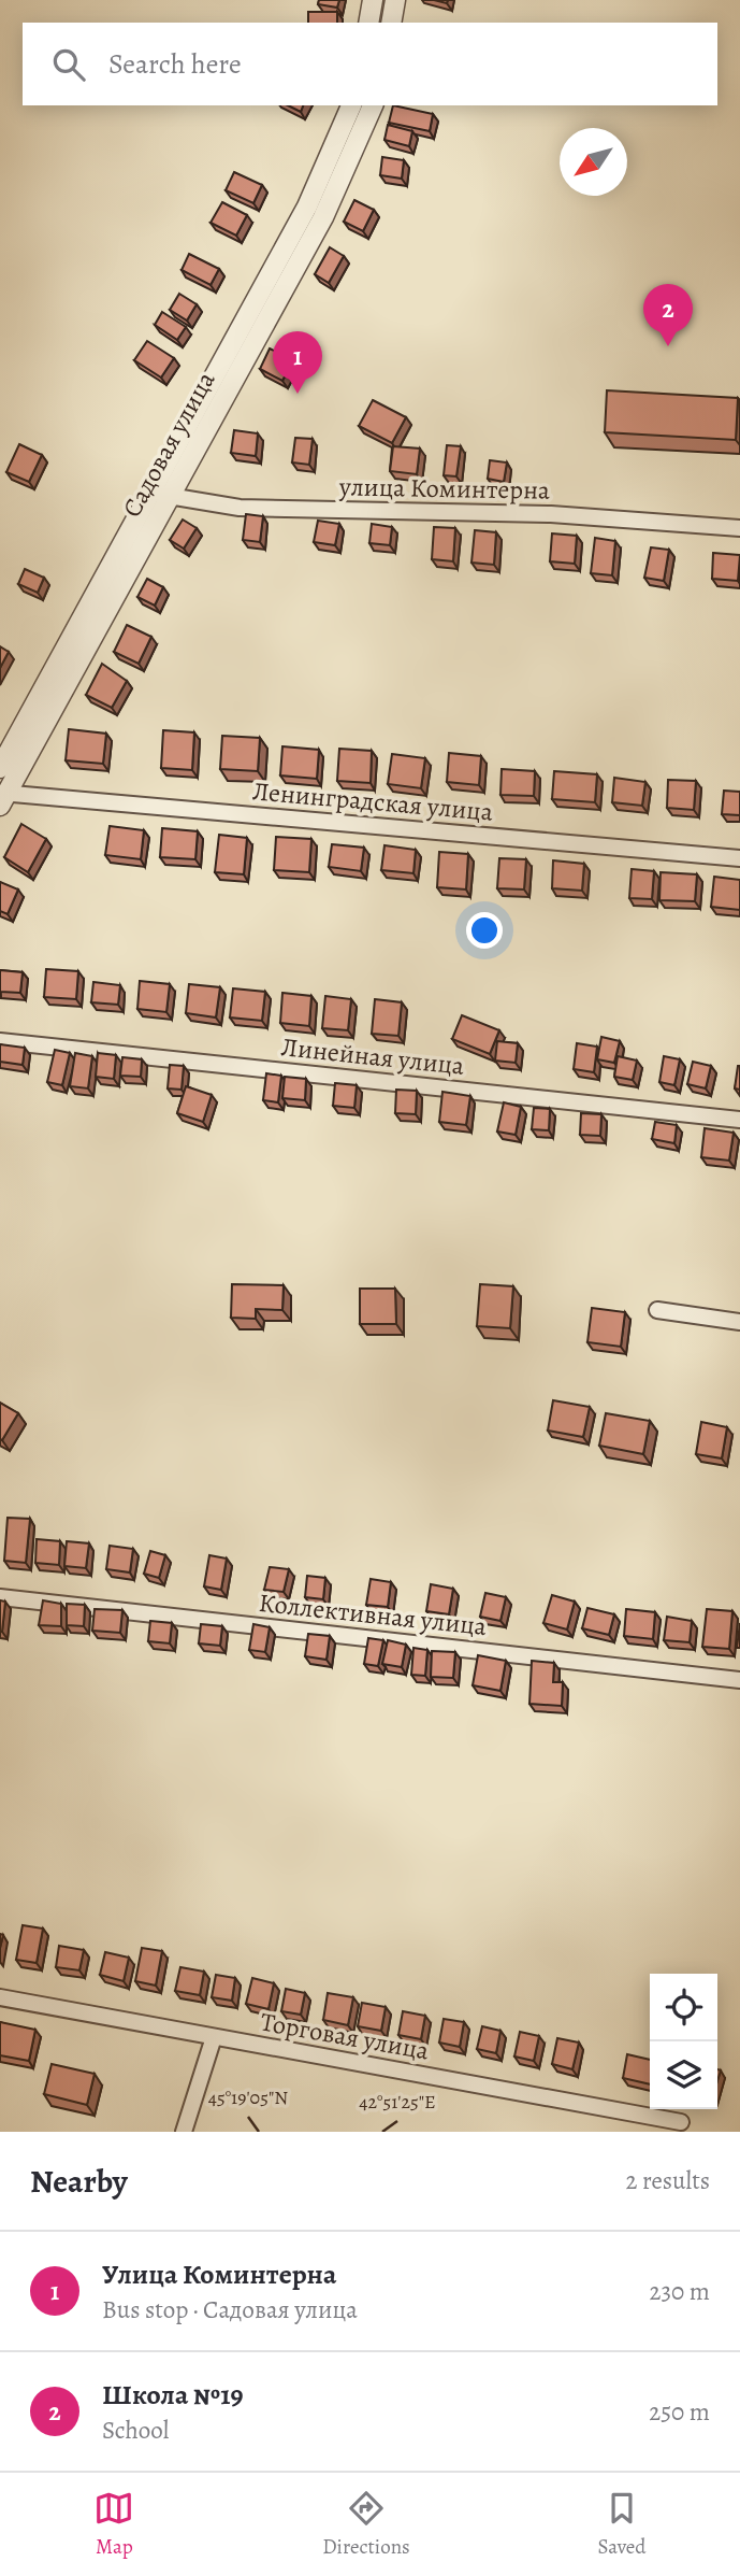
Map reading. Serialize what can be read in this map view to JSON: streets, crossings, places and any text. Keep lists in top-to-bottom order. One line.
{"streets":{"street":["Садовая улица","улица Коминтерна","Ленинградская улица","Линейная улица","Коллективная улица","Торговая улица"]},"crossings":[["Садовая улица","улица Коминтерна"],["Садовая улица","Ленинградская улица"]],"north":"bottom left","page":{"search":"Search here","pins":["2","1"],"heading":["Nearby","2 results"],"list":[{"mark":"1","name":"Улица Коминтерна","note":"Bus stop · Садовая улица","value":"230 m"},{"mark":"2","name":"Школа №19","note":"School","value":"250 m"}],"nav":["Map","Directions","Saved"]},"coordinates":["45°19'05\"N","42°51'25\"E"]}
